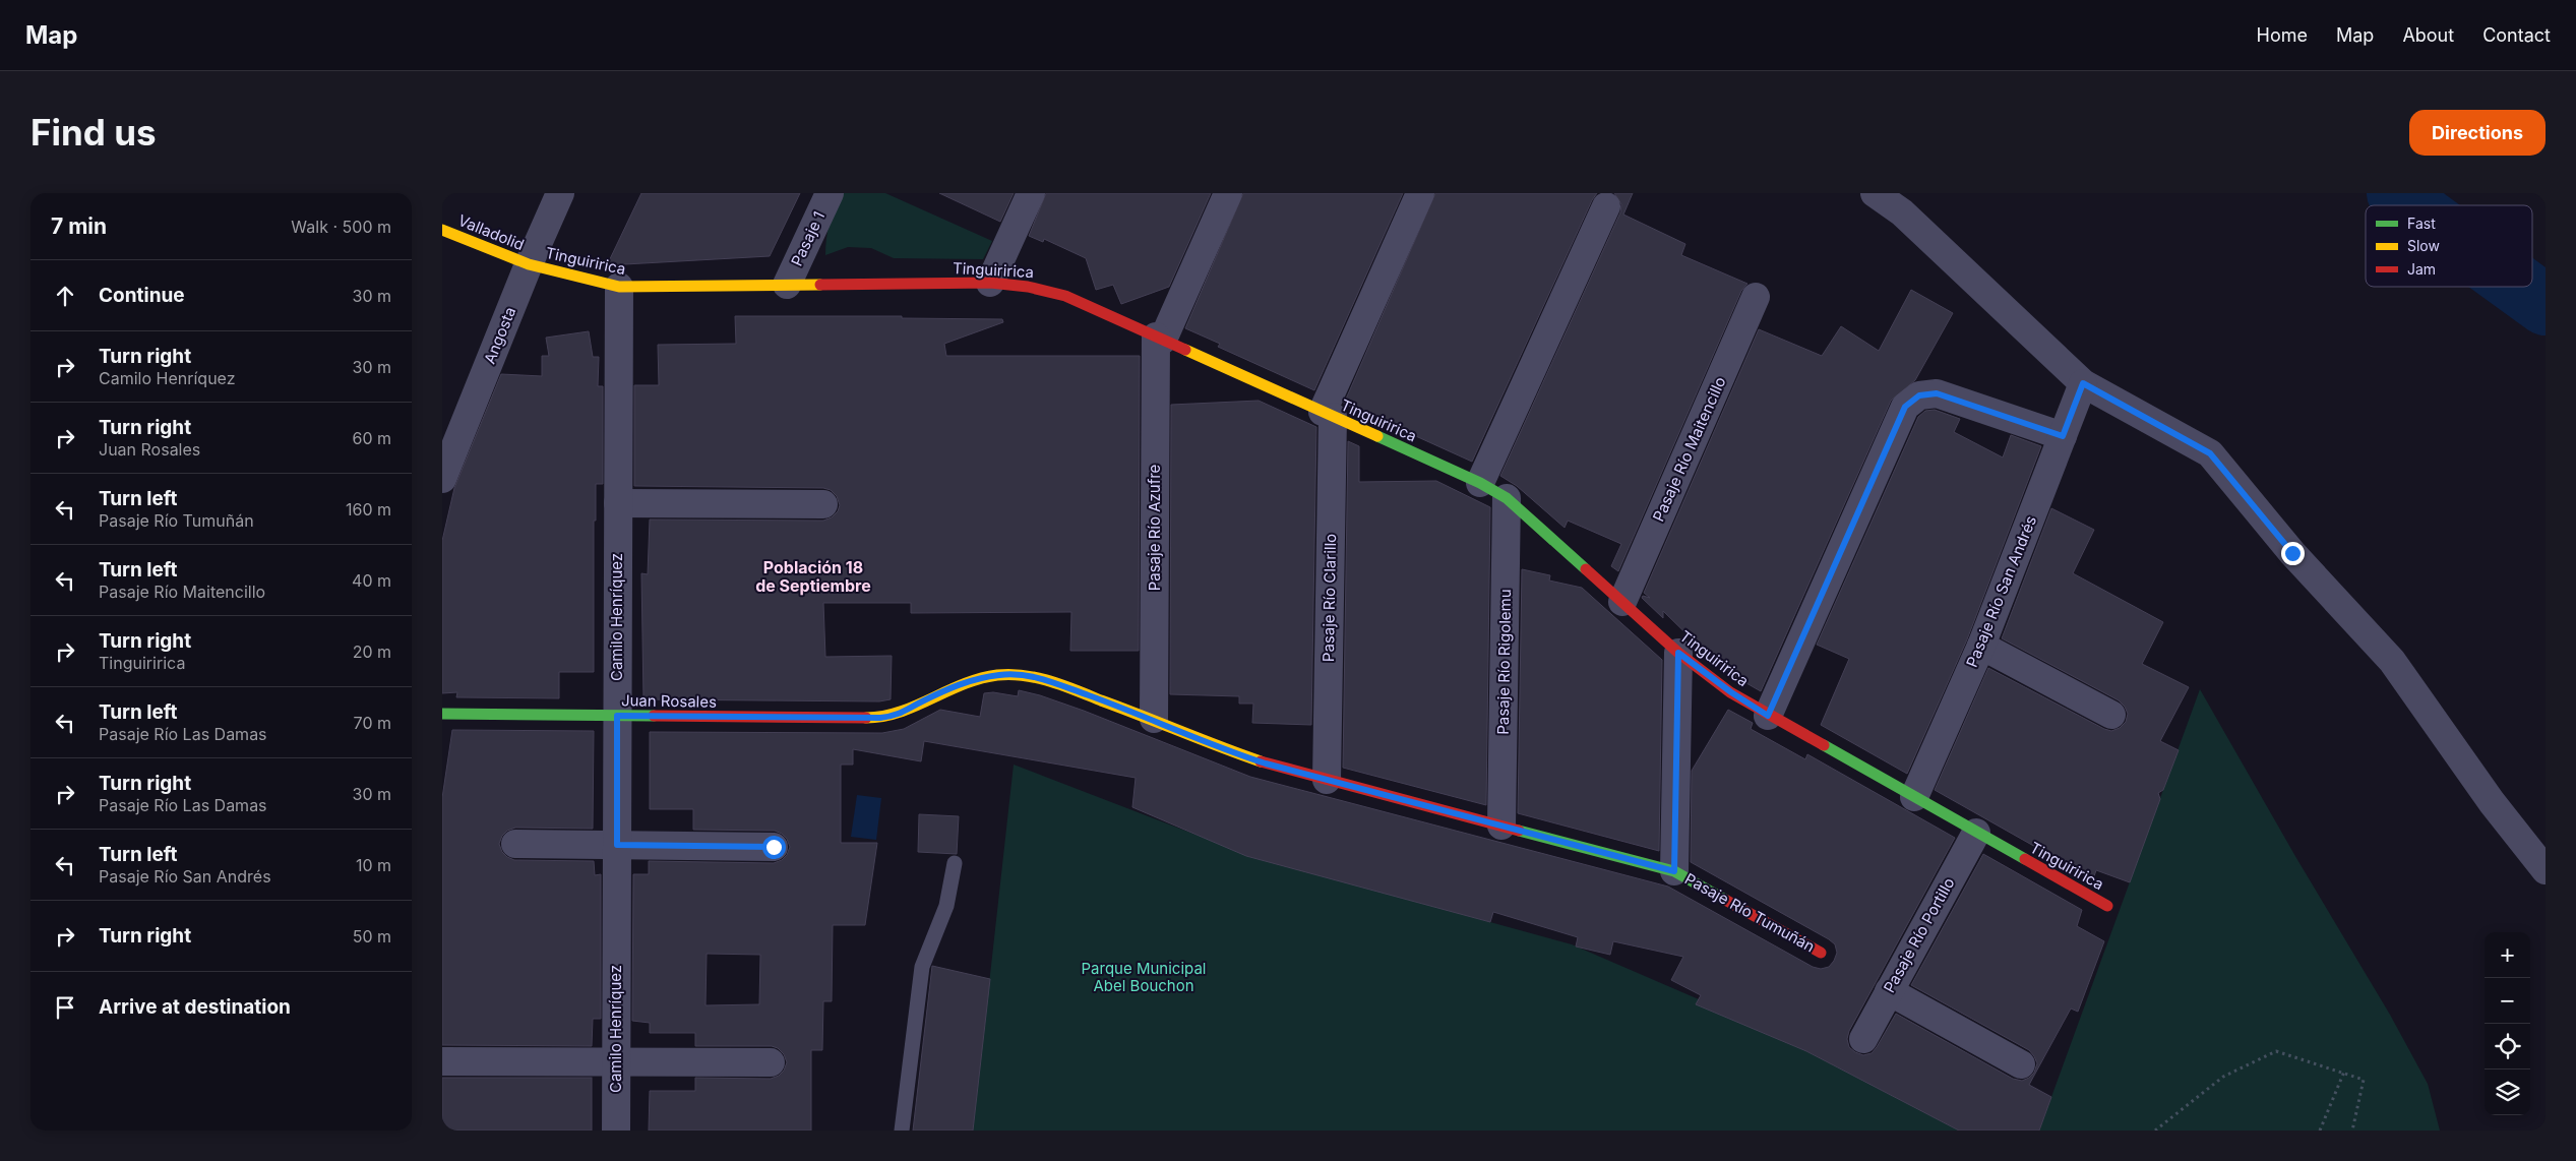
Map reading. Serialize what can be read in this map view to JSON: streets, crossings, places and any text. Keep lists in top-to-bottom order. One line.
{"streets":{"street":["Valladolid","Pasaje 1","Tinguiririca","Angosta","Pasaje Río Maitencillo","Pasaje Río Azufre","Pasaje Río San Andrés","Pasaje Río Clarillo","Camilo Henríquez","Pasaje Río Rigolemu","Juan Rosales","Pasaje Río Tumuñán","Pasaje Río Portillo"]},"crossings":[["Valladolid","Tinguiririca"],["Valladolid","Angosta"],["Pasaje 1","Tinguiririca"],["Tinguiririca","Angosta"],["Tinguiririca","Pasaje Río Maitencillo"],["Tinguiririca","Pasaje Río Azufre"],["Tinguiririca","Pasaje Río San Andrés"],["Tinguiririca","Pasaje Río Clarillo"],["Tinguiririca","Camilo Henríquez"],["Tinguiririca","Pasaje Río Rigolemu"],["Tinguiririca","Pasaje Río Portillo"],["Pasaje Río Azufre","Pasaje Río Tumuñán"],["Pasaje Río Clarillo","Pasaje Río Tumuñán"],["Camilo Henríquez","Juan Rosales"],["Pasaje Río Rigolemu","Pasaje Río Tumuñán"],["Juan Rosales","Pasaje Río Tumuñán"]],"districts":["Población 18 de Septiembre"],"parks":["Parque Municipal Abel Bouchon"],"legend":["Fast","Slow","Jam"],"page":{"header":"Map","nav":["Home","Map","About","Contact"],"buttons":"Directions","title":"Find us","heading":["7 min","Walk · 500 m"],"list":[["Continue","30 m"],["Turn right","Camilo Henríquez","30 m"],["Turn right","Juan Rosales","60 m"],["Turn left","Pasaje Río Tumuñán","160 m"],["Turn left","Pasaje Río Maitencillo","40 m"],["Turn right","Tinguiririca","20 m"],["Turn left","Pasaje Río Las Damas","70 m"],["Turn right","Pasaje Río Las Damas","30 m"],["Turn left","Pasaje Río San Andrés","10 m"],["Turn right","50 m"],"Arrive at destination"],"map_buttons":["+","−"]}}
